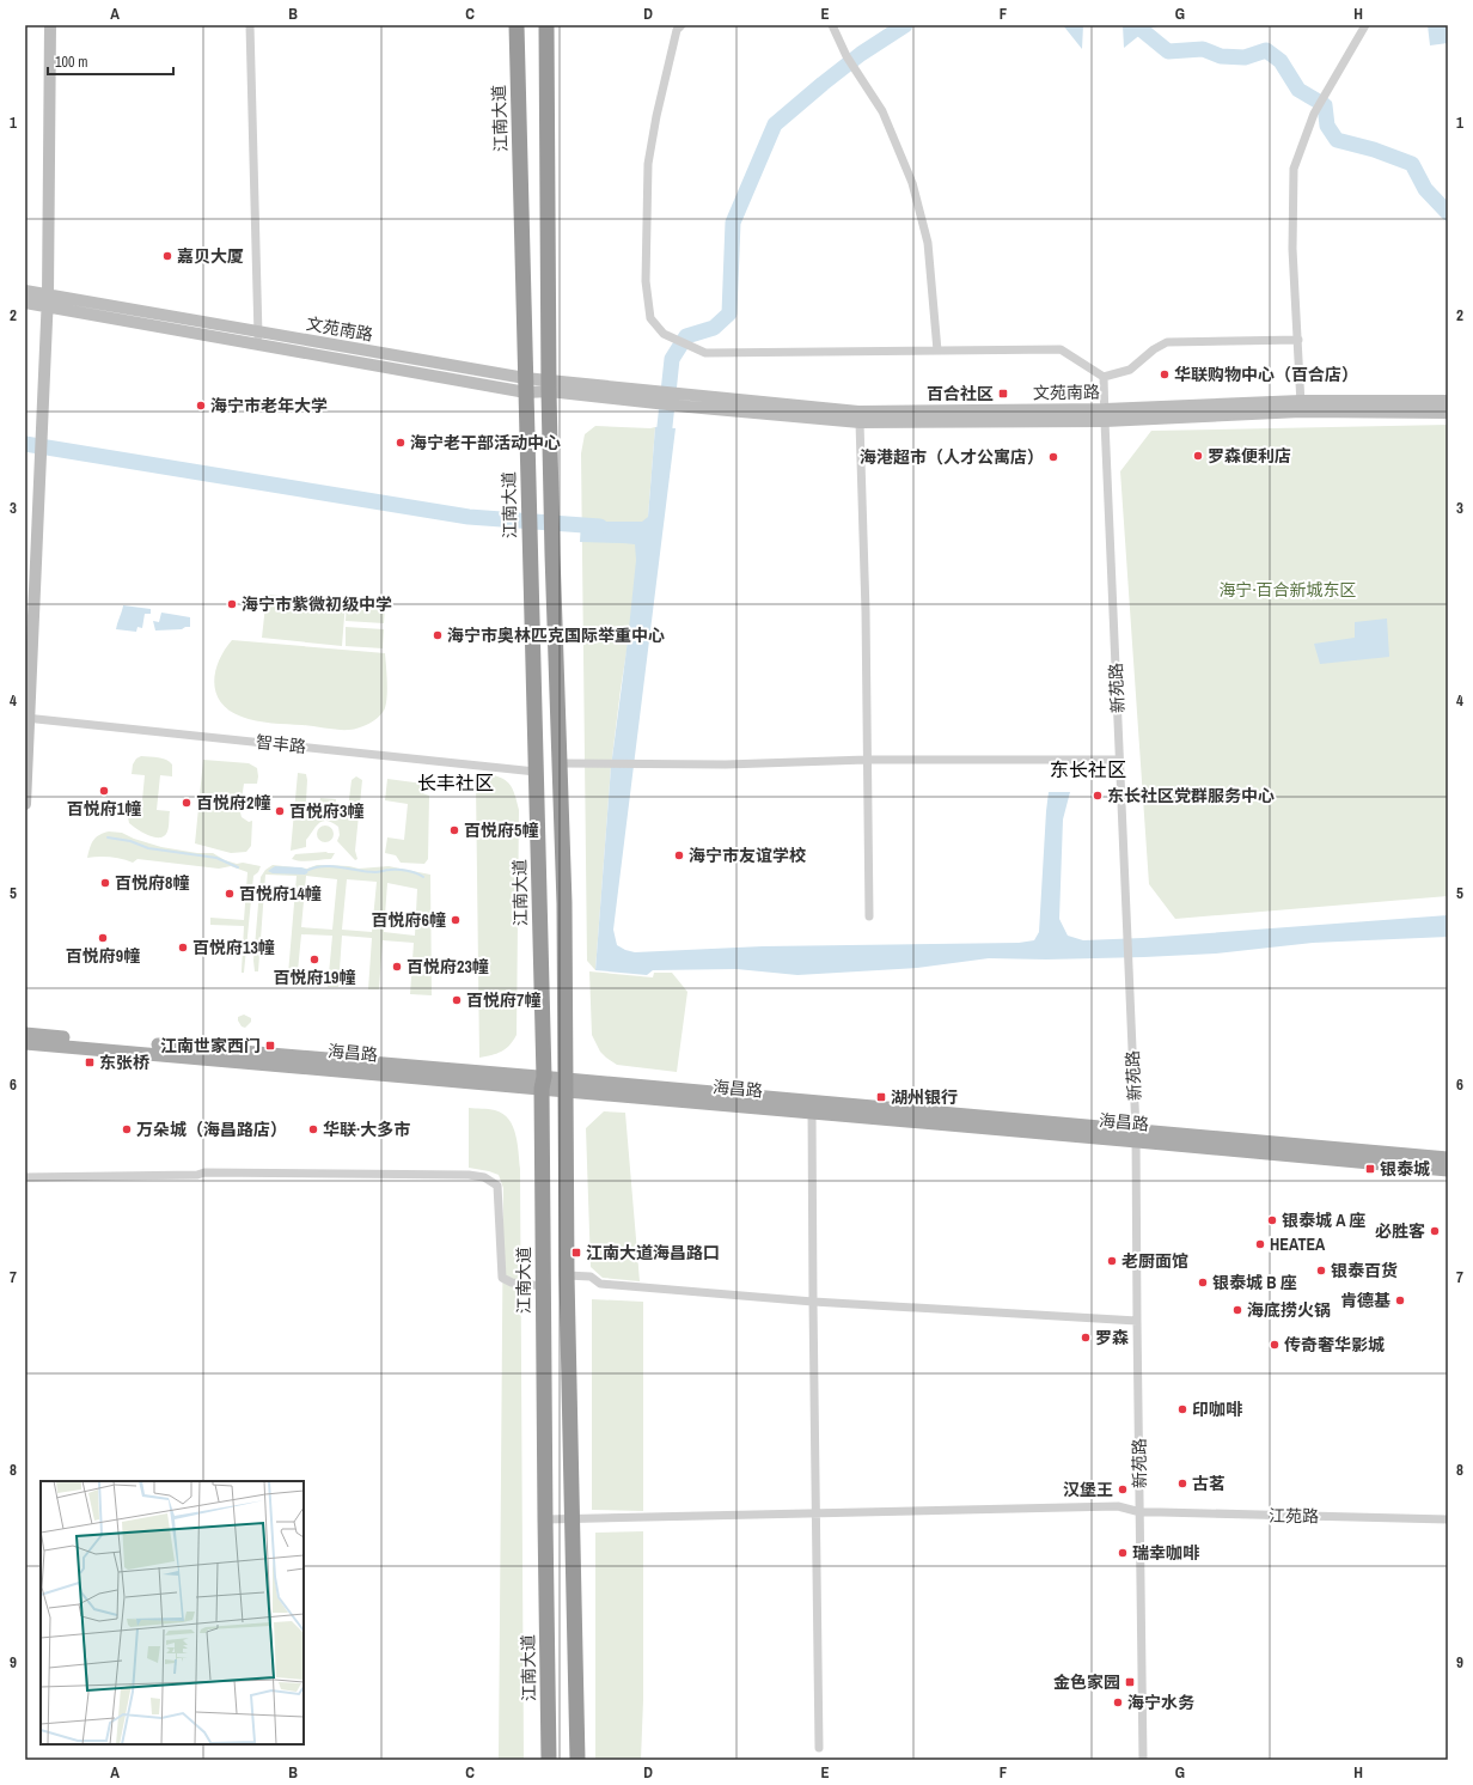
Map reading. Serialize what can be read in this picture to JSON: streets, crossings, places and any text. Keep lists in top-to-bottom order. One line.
{"streets":{"highway":["江南大道"],"main road":["文苑南路","海昌路"],"street":["新苑路","智丰路","江苑路"]},"crossings":[["江南大道","文苑南路"],["江南大道","智丰路"],["江南大道","海昌路"],["江南大道","江苑路"],["文苑南路","新苑路"],["新苑路","海昌路"],["新苑路","江苑路"]],"districts":["东长社区","长丰社区"],"parks":["海宁·百合新城东区"],"places":{"other":["嘉贝大厦","华联购物中心（百合店）","海宁市老年大学","海宁老干部活动中心","罗森便利店","海港超市（人才公寓店）","海宁市紫微初级中学","海宁市奥林匹克国际举重中心","百悦府1幢","东长社区党群服务中心","百悦府2幢","百悦府3幢","百悦府5幢","海宁市友谊学校","百悦府8幢","百悦府14幢","百悦府6幢","百悦府9幢","百悦府13幢","百悦府19幢","百悦府23幢","百悦府7幢","万朵城（海昌路店）","华联·大多市","银泰城 A 座","必胜客","HEATEA","老厨面馆","银泰百货","银泰城 B 座","肯德基","海底捞火锅","罗森","传奇奢华影城","印咖啡","古茗","汉堡王","瑞幸咖啡","海宁水务"],"transit":["百合社区","江南世家西门","东张桥","湖州银行","银泰城","江南大道海昌路口","金色家园"]},"scale_bar":"100 m","grid":{"columns":["A","B","C","D","E","F","G","H"],"rows":["1","2","3","4","5","6","7","8","9"]}}
